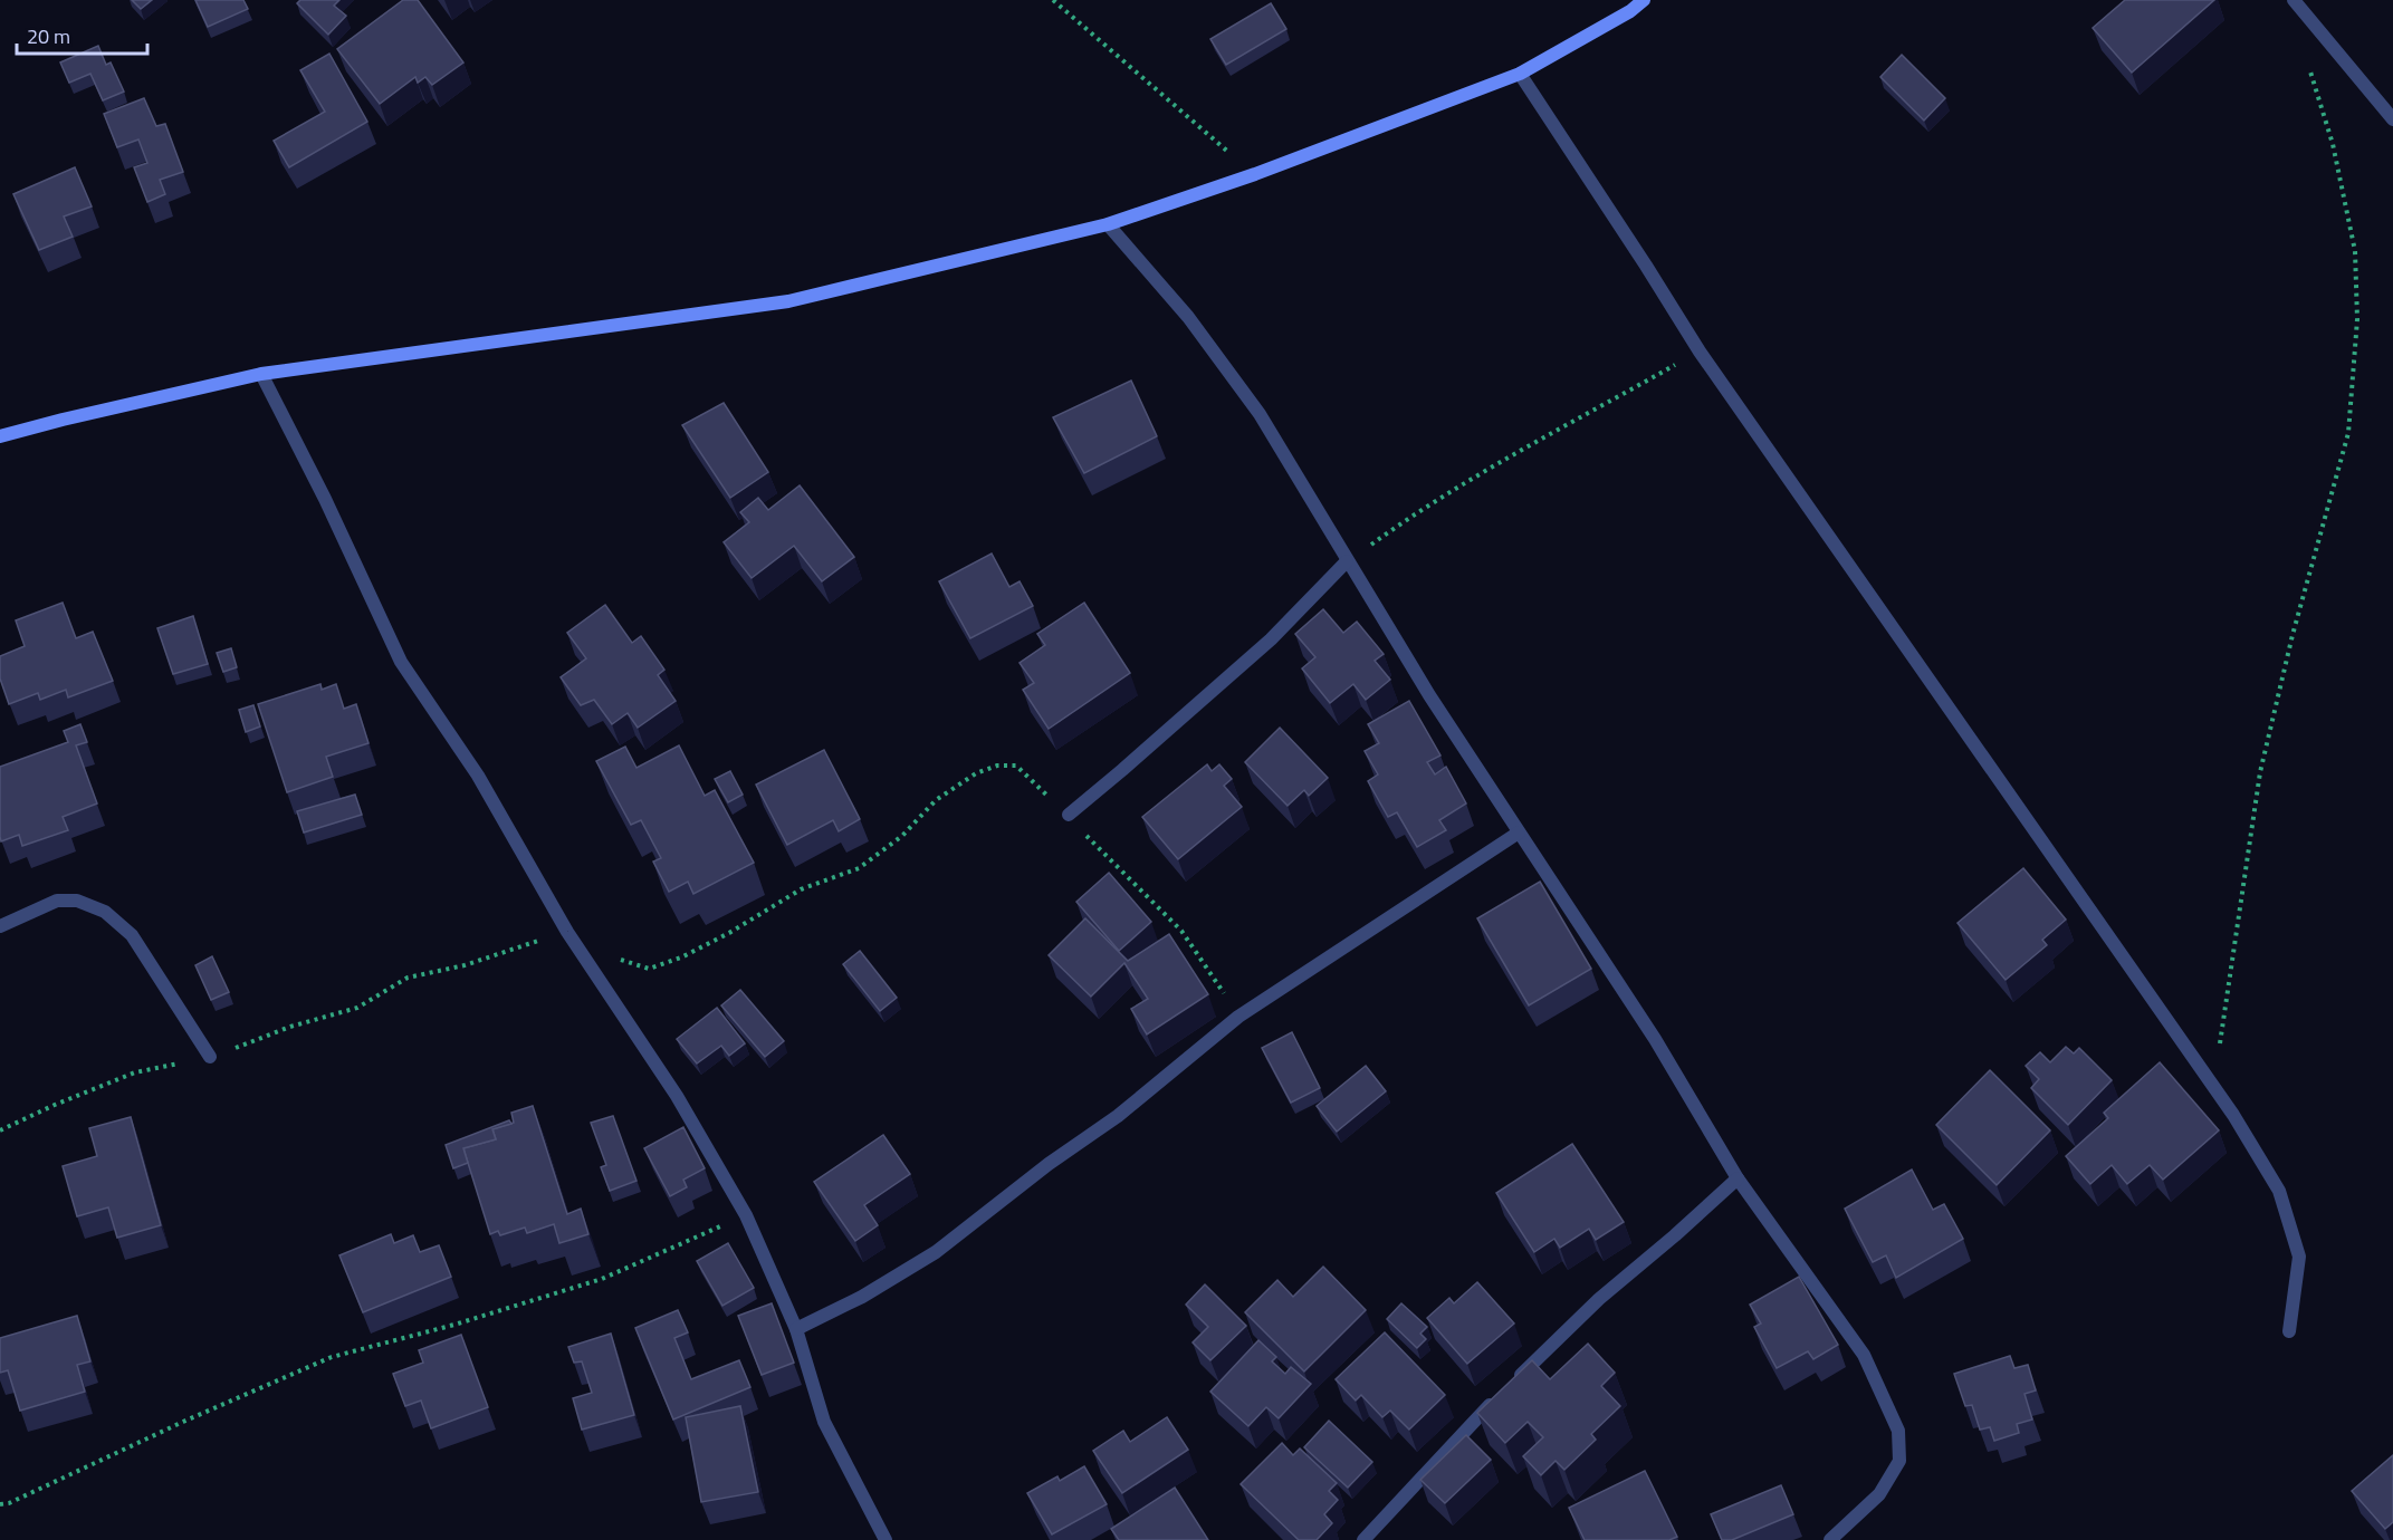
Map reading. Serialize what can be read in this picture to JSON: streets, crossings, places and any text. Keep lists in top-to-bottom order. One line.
{"scale_bar":"20 m"}
